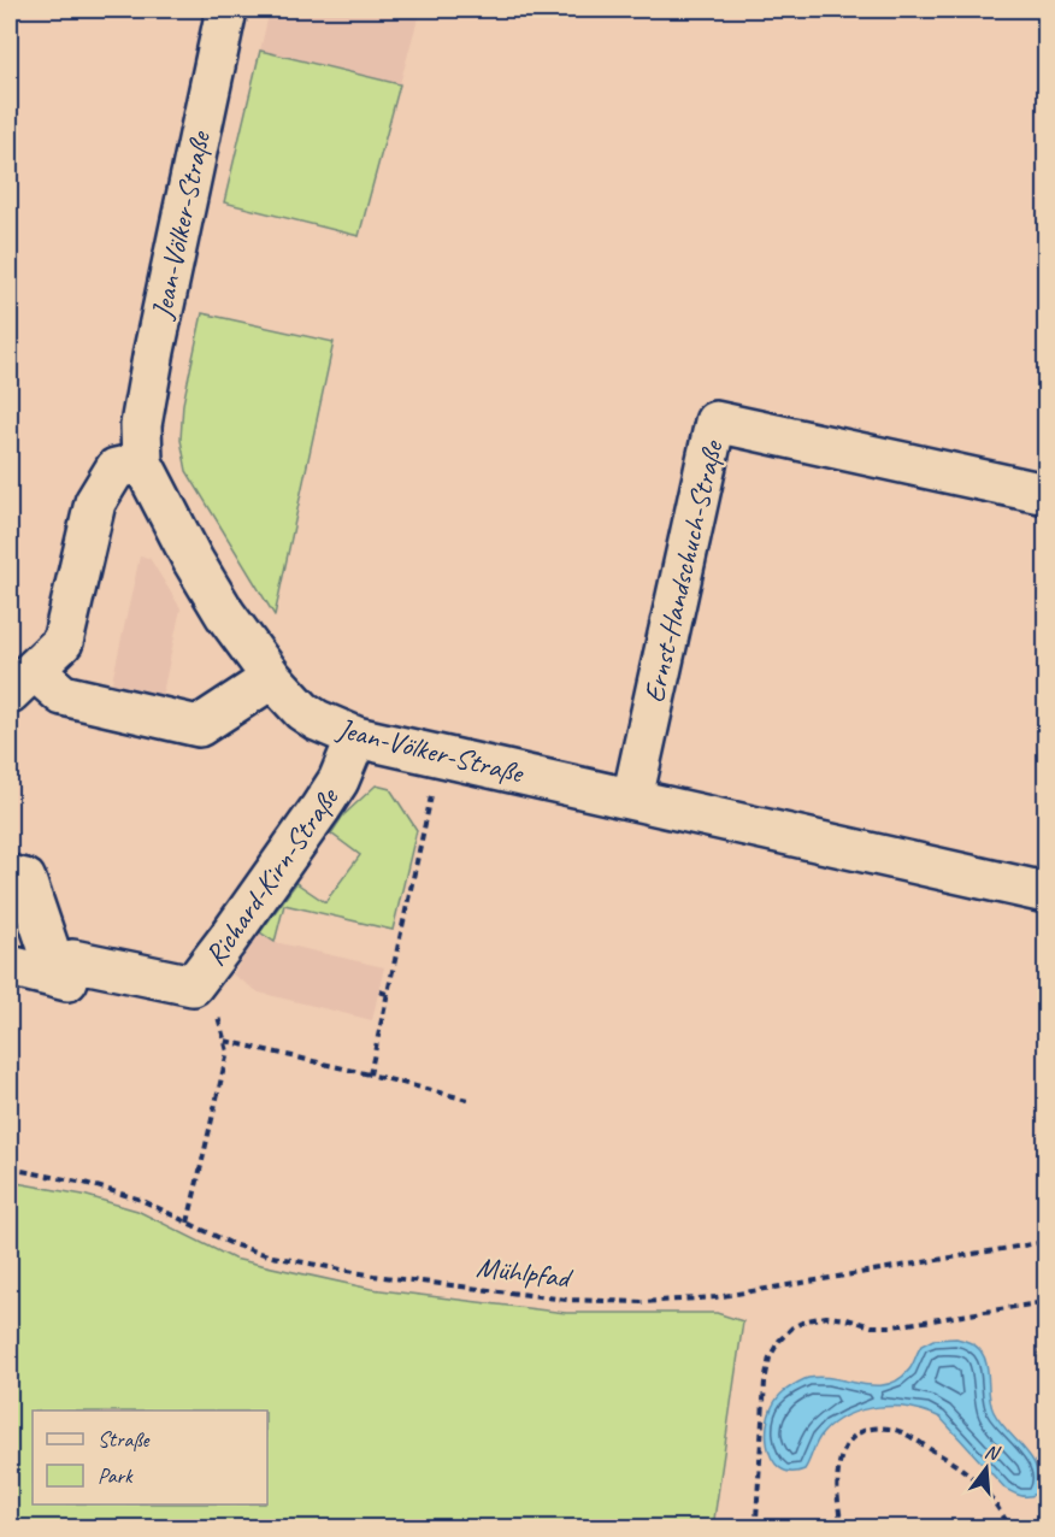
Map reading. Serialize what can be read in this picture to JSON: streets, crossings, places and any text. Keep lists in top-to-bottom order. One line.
{"streets":{"street":["Jean-Völker-Straße","Ernst-Handschuch-Straße","Richard-Kirn-Straße"],"path":["Mühlpfad"]},"crossings":[["Jean-Völker-Straße","Ernst-Handschuch-Straße"],["Jean-Völker-Straße","Richard-Kirn-Straße"]],"legend":["Straße","Park"],"north":"top"}
